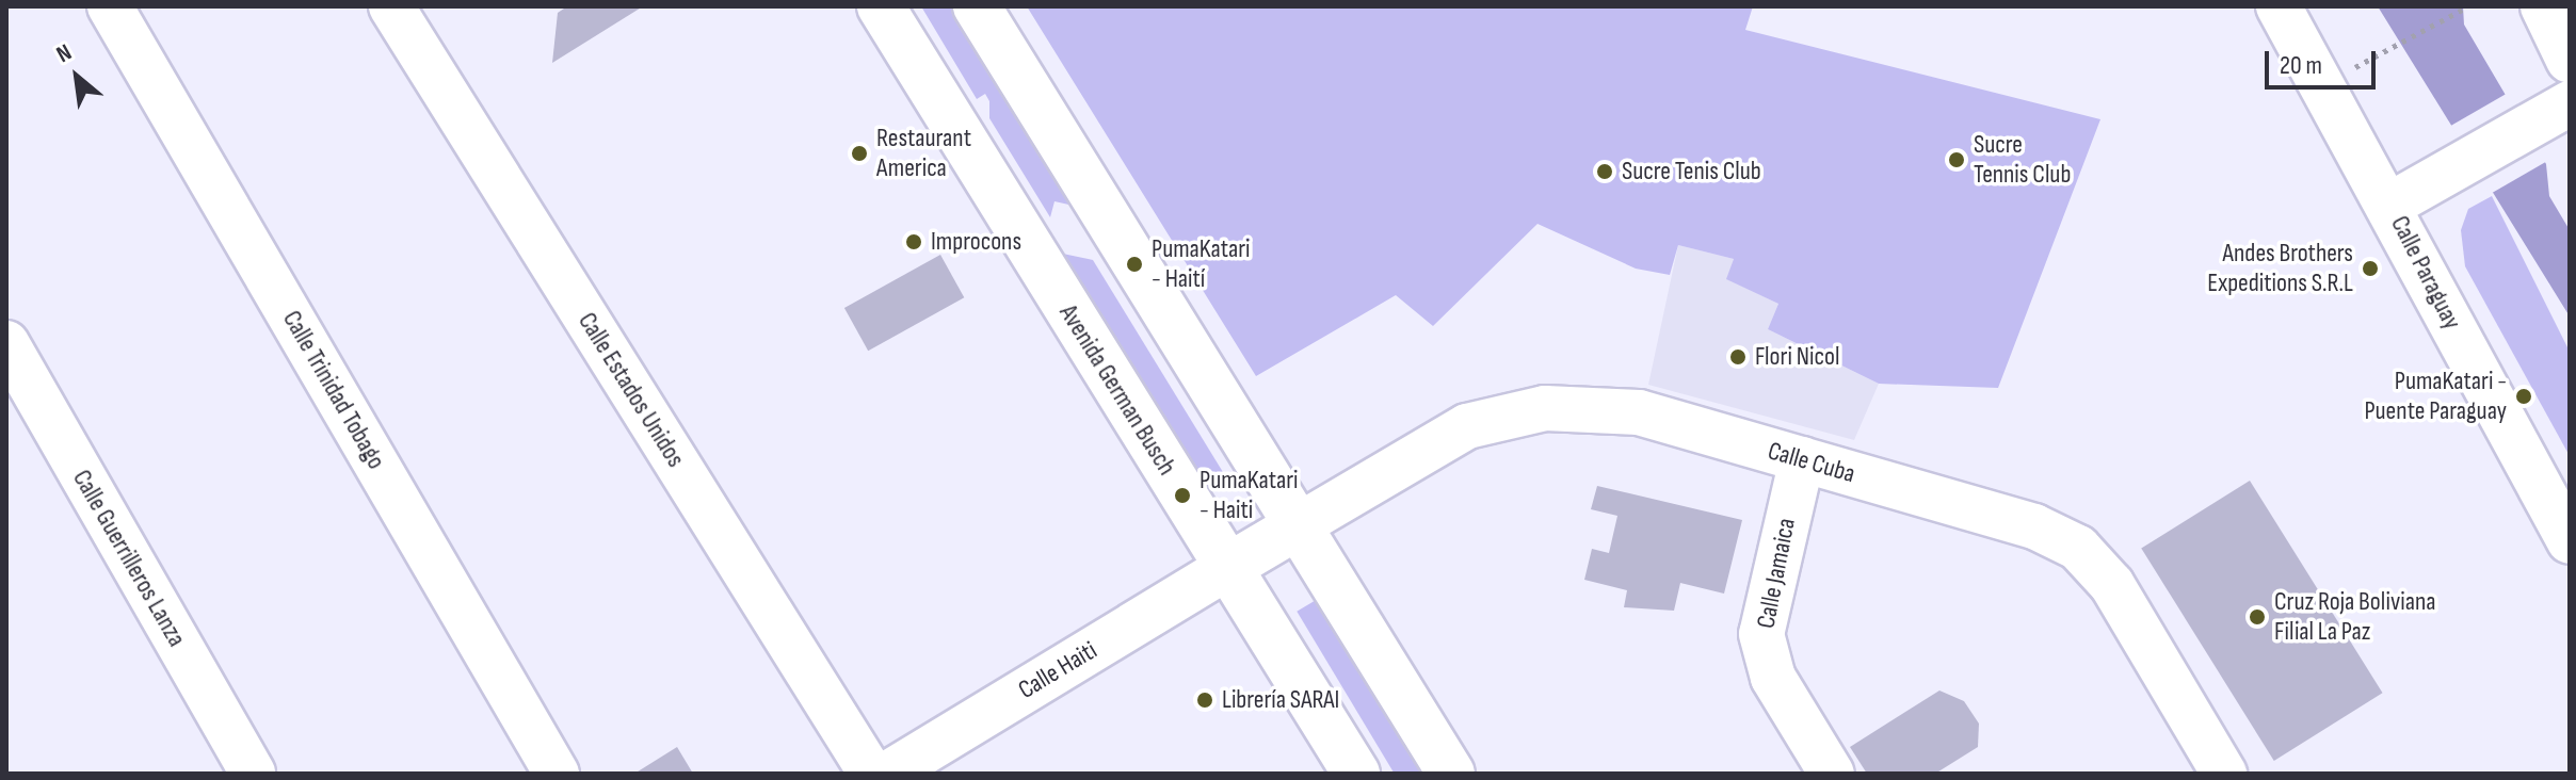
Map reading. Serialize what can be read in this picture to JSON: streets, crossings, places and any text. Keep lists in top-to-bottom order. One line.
{"streets":{"main road":["Avenida German Busch"],"street":["Calle Paraguay","Calle Trinidad Tobago","Calle Estados Unidos","Calle Cuba","Calle Guerrilleros Lanza","Calle Jamaica","Calle Haiti"]},"crossings":[["Avenida German Busch","Calle Haiti"],["Calle Cuba","Calle Jamaica"]],"places":["Restaurant America","Sucre Tennis Club","Sucre Tenis Club","Improcons","PumaKatari - Haití","Andes Brothers Expeditions S.R.L","Flori Nicol","PumaKatari - Puente Paraguay","PumaKatari - Haiti","Cruz Roja Boliviana Filial La Paz","Librería SARAI"],"scale_bar":"20 m","north":"top left"}
